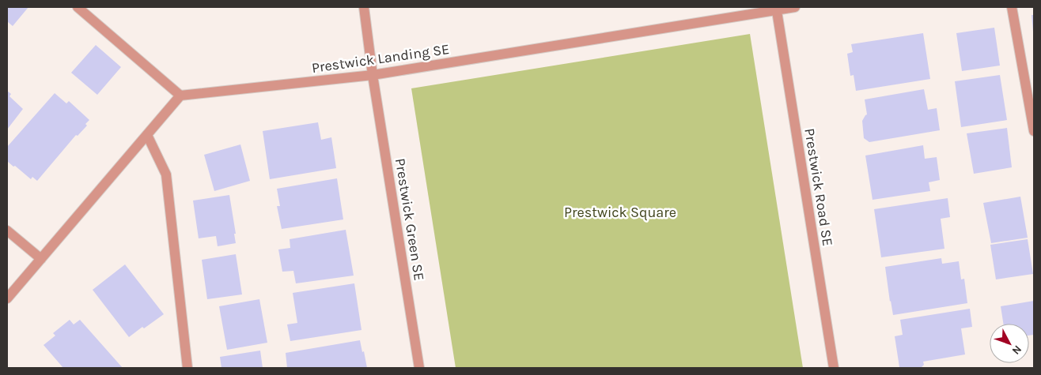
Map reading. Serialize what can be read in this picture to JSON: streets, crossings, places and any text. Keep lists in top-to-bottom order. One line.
{"streets":{"street":["Prestwick Landing SE","Prestwick Road SE","Prestwick Green SE"]},"crossings":[["Prestwick Landing SE","Prestwick Road SE"],["Prestwick Landing SE","Prestwick Green SE"]],"parks":["Prestwick Square"],"north":"bottom right"}
